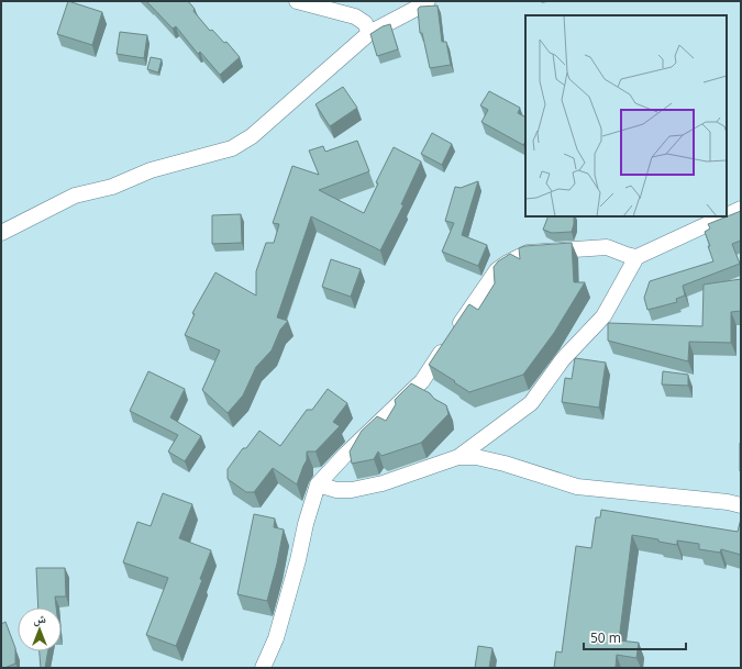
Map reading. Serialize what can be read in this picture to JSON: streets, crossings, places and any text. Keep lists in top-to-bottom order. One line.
{"scale_bar":"50 m","north":"top"}
